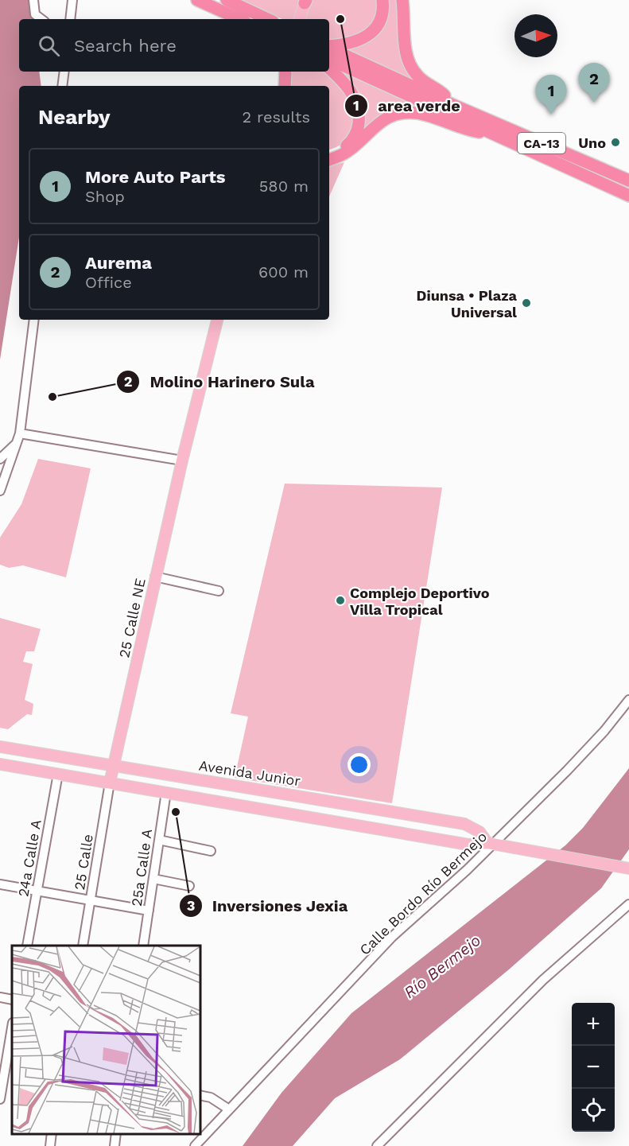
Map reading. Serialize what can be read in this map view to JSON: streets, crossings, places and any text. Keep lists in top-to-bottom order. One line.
{"streets":{"highway":["CA-13"],"main road":["25 Calle NE","Avenida Junior"],"street":["24a Calle A","25 Calle","25a Calle A","Calle Bordo Río Bermejo"]},"crossings":[["25 Calle NE","Avenida Junior"],["25 Calle NE","25 Calle"],["Avenida Junior","Calle Bordo Río Bermejo"]],"water":["Río Bermejo"],"places":["area verde","Uno","Diunsa • Plaza Universal","Molino Harinero Sula","Complejo Deportivo Villa Tropical","Inversiones Jexia"],"north":"right","page":{"search":"Search here","pins":["2","1"],"heading":["Nearby","2 results"],"list":[{"mark":"1","name":"More Auto Parts","note":"Shop","value":"580 m"},{"mark":"2","name":"Aurema","note":"Office","value":"600 m"}],"map_buttons":["+","−"]}}
